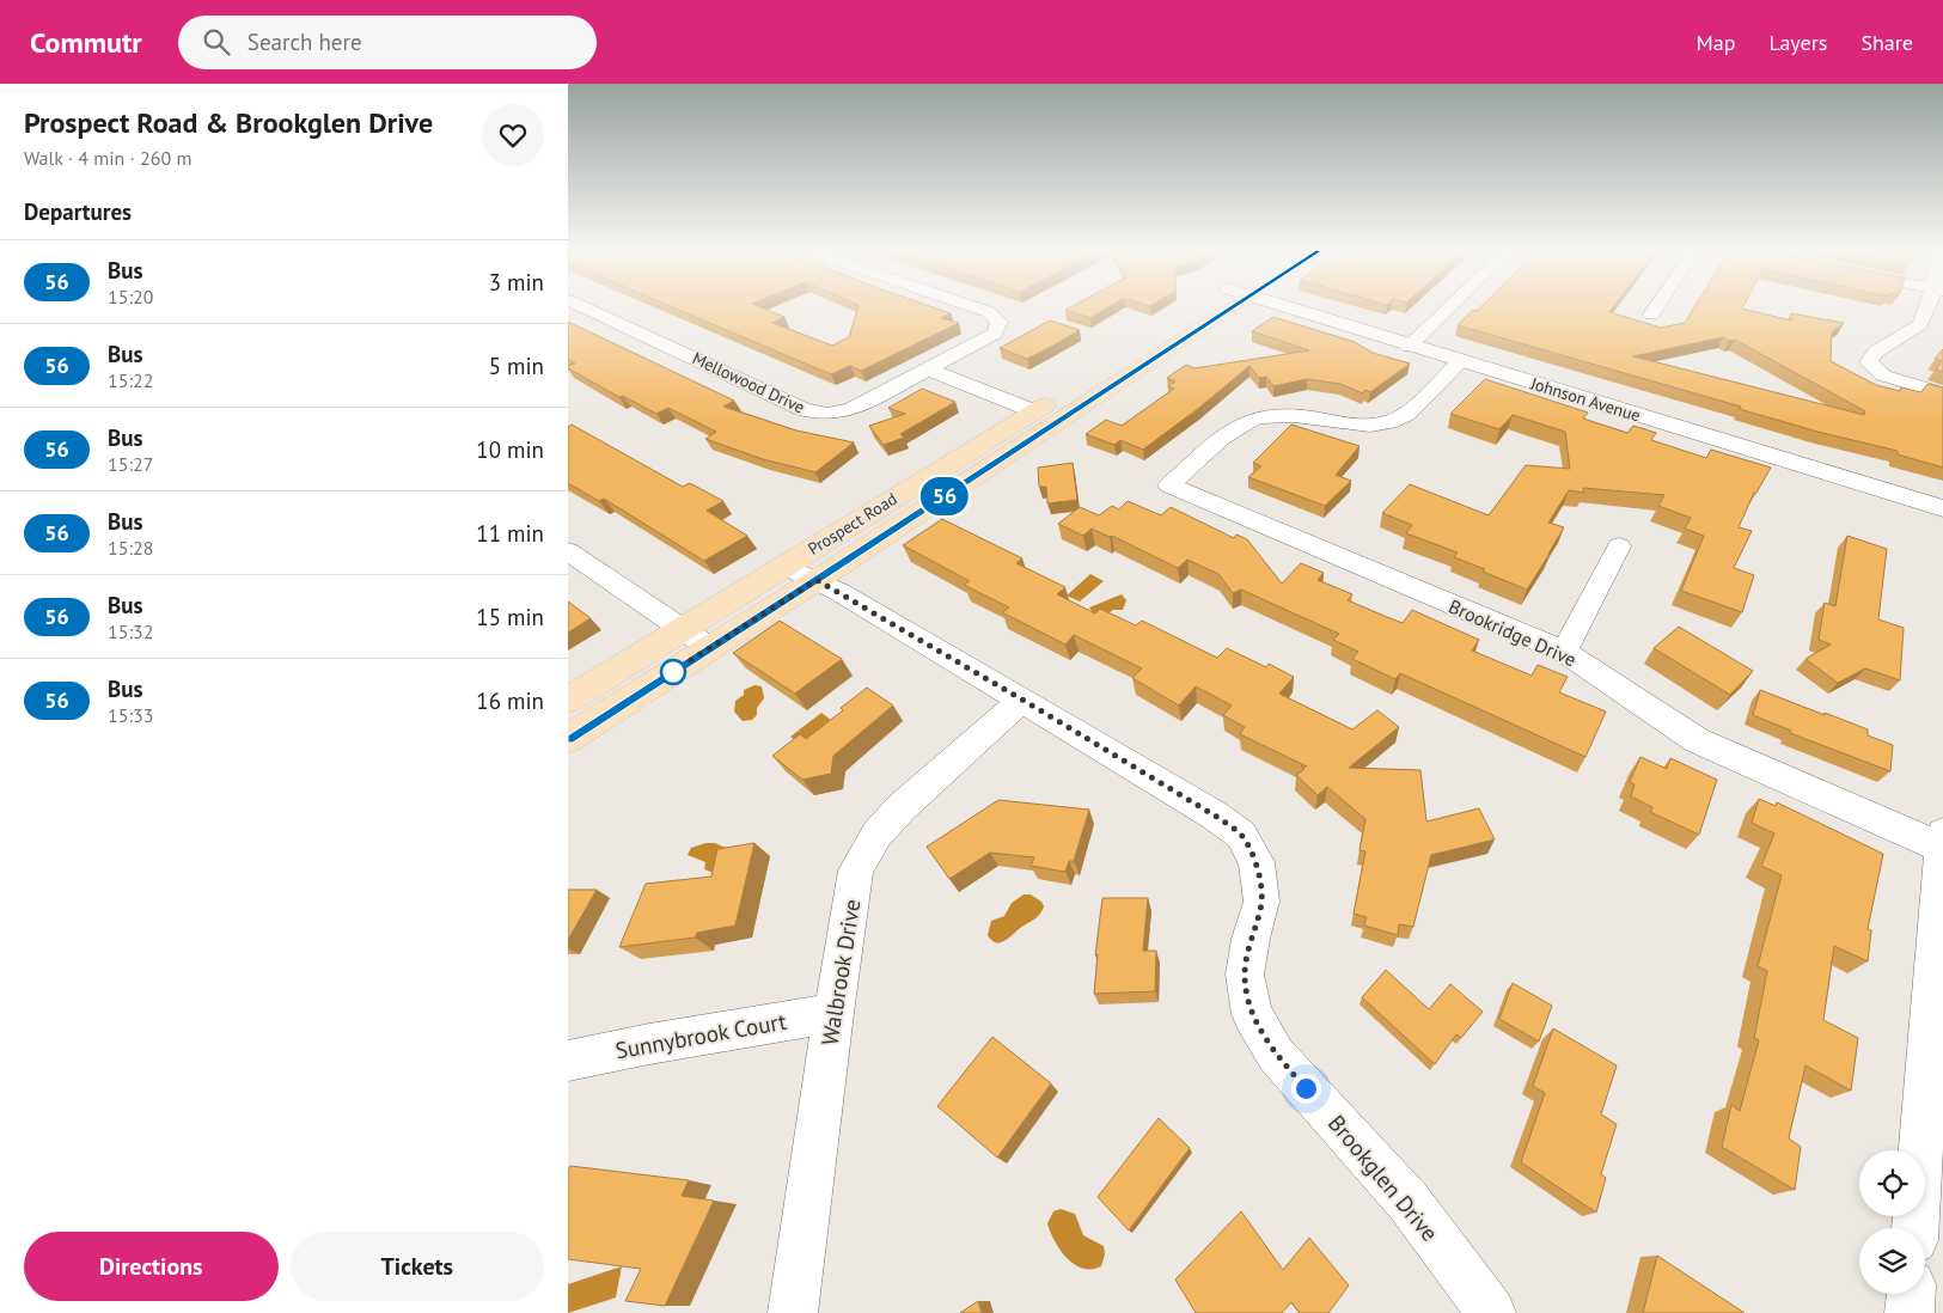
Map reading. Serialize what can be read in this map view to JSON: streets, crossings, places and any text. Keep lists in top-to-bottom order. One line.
{"streets":{"main road":["Prospect Road"],"street":["Mellowood Drive","Johnson Avenue","Brookridge Drive","Walbrook Drive","Sunnybrook Court","Brookglen Drive"]},"crossings":[["Johnson Avenue","Brookridge Drive"],["Prospect Road","Brookglen Drive"],["Walbrook Drive","Sunnybrook Court"],["Walbrook Drive","Brookglen Drive"]],"lines":["bus line 56"],"page":{"header":"Commutr","search":"Search here","nav":["Map","Layers","Share"],"heading":[["Prospect Road & Brookglen Drive","Walk · 4 min · 260 m"],"Departures"],"on_map":"56","list":[{"mark":"56","name":"Bus","note":"15:20","value":"3 min"},{"mark":"56","name":"Bus","note":"15:22","value":"5 min"},{"mark":"56","name":"Bus","note":"15:27","value":"10 min"},{"mark":"56","name":"Bus","note":"15:28","value":"11 min"},{"mark":"56","name":"Bus","note":"15:32","value":"15 min"},{"mark":"56","name":"Bus","note":"15:33","value":"16 min"}],"buttons":["Directions","Tickets"]}}
